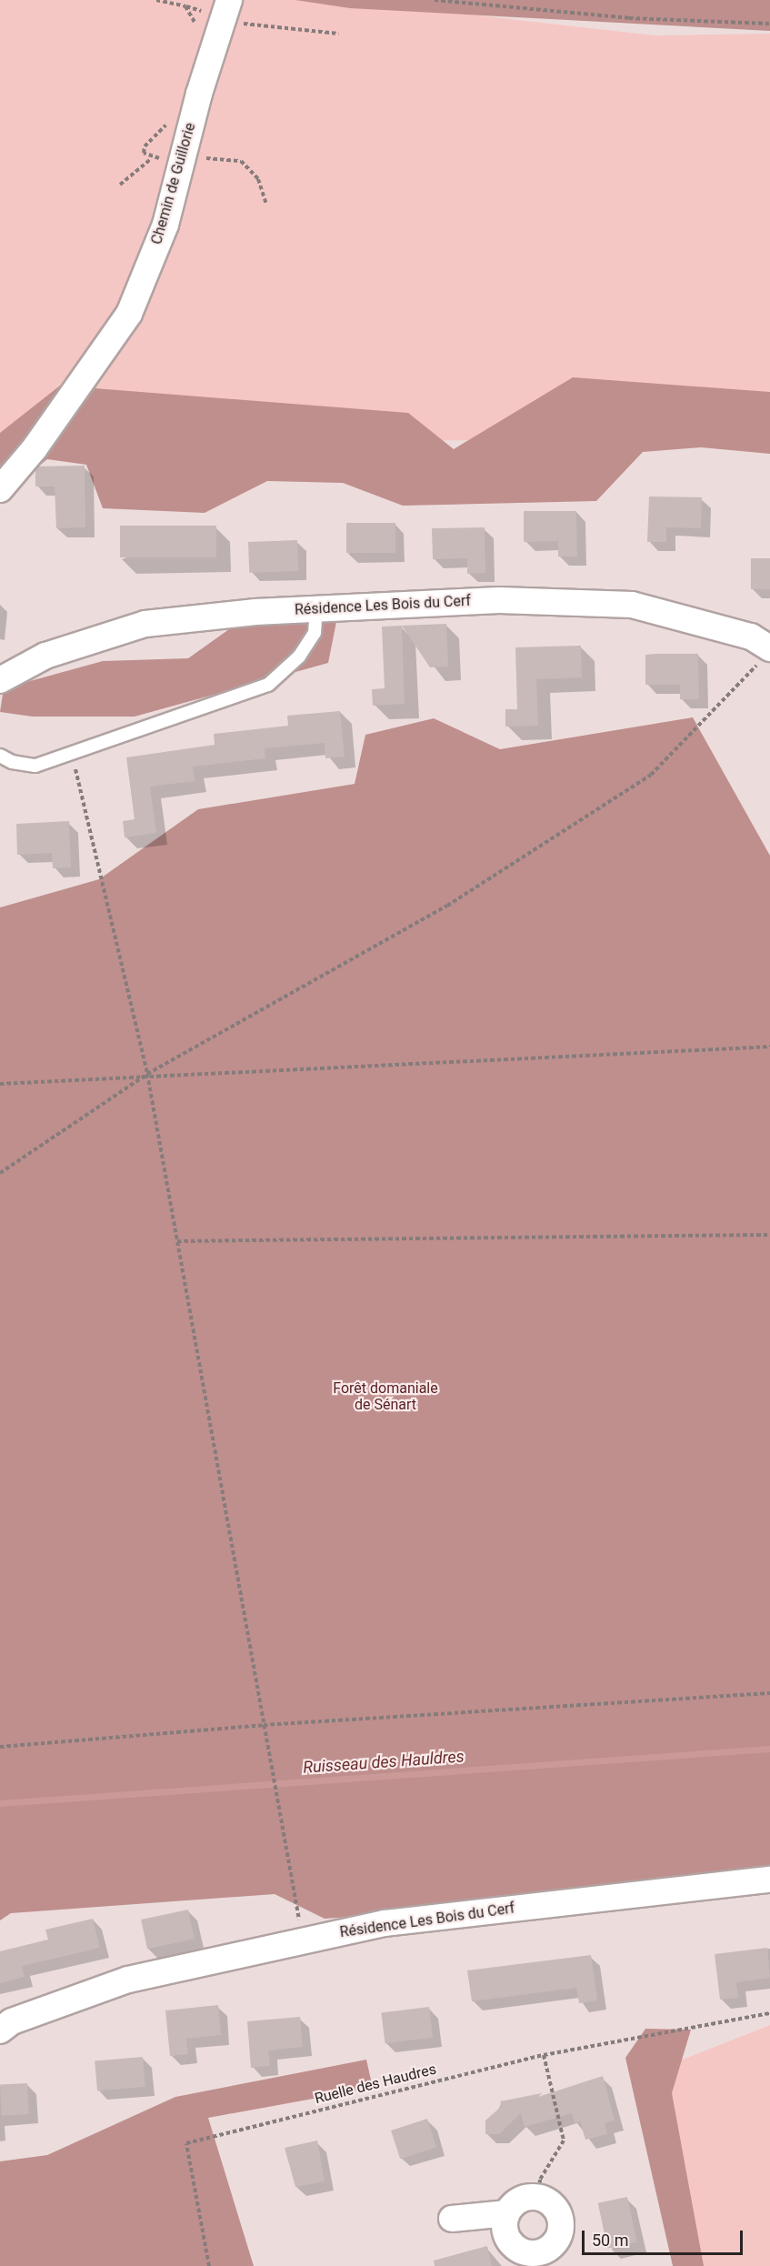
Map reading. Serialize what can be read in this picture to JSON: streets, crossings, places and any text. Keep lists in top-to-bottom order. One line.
{"streets":{"street":["Chemin de Guillorie","Résidence Les Bois du Cerf"],"path":["Ruelle des Haudres"]},"water":["Ruisseau des Hauldres"],"parks":["Forêt domaniale de Sénart"],"scale_bar":"50 m"}
